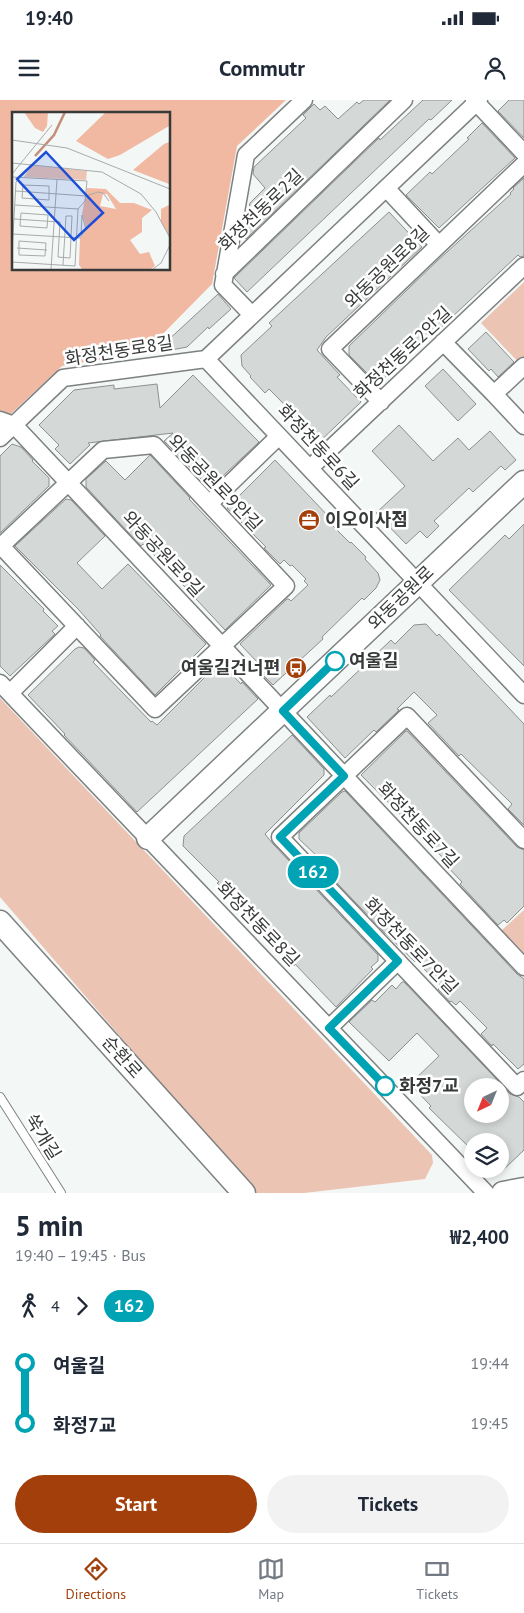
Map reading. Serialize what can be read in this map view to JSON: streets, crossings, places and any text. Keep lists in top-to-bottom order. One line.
{"streets":{"street":["화정천동로2길","와동공원로8길","화정천동로8길","화정천동로2안길","화정천동로6길","와동공원로9안길","와동공원로9길","와동공원로","화정천동로7길","화정천동로7안길","순환로"],"lane":["쑥개길"]},"crossings":[["와동공원로8길","화정천동로2안길"],["화정천동로8길","화정천동로6길"],["화정천동로8길","와동공원로9길"],["화정천동로8길","와동공원로"],["화정천동로2안길","화정천동로6길"],["화정천동로6길","와동공원로"],["와동공원로9안길","와동공원로9길"],["와동공원로9길","와동공원로"],["와동공원로9길","화정천동로7길"],["와동공원로","화정천동로7길"],["화정천동로7길","화정천동로7안길"]],"places":{"office":["이오이사점"],"other":["여울길","화정7교"],"bus stop":["여울길건너편"]},"lines":["bus line 162"],"north":"bottom left","page":{"status":"19:40","header":"Commutr","on_map":"162","heading":["5 min","19:40 – 19:45 · Bus","₩2,400"],"legs":["4","162"],"list":[{"name":"여울길","value":"19:44"},{"name":"화정7교","value":"19:45"}],"buttons":["Start","Tickets"],"tabs":["Directions","Map","Tickets"]}}
